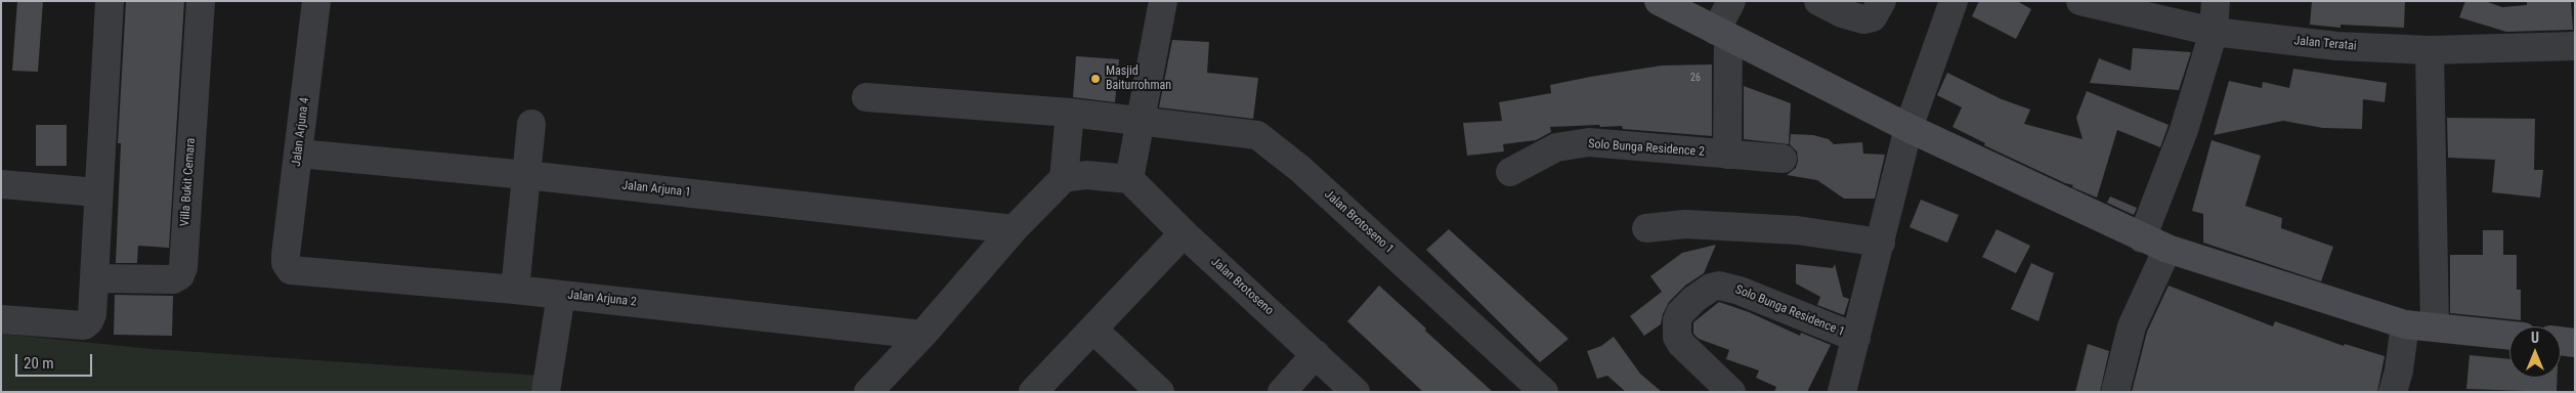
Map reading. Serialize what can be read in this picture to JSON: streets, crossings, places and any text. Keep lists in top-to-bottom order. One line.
{"streets":{"street":["Jalan Teratai","Jalan Arjuna 4","Solo Bunga Residence 2","Villa Bukit Cemara","Jalan Arjuna 1","Jalan Brotoseno 1","Jalan Brotoseno","Jalan Arjuna 2","Solo Bunga Residence 1"]},"crossings":[["Jalan Arjuna 4","Jalan Arjuna 1"],["Jalan Arjuna 4","Jalan Arjuna 2"]],"places":["Masjid Baiturrohman"],"house_numbers":["26"],"scale_bar":"20 m","north":"top"}
